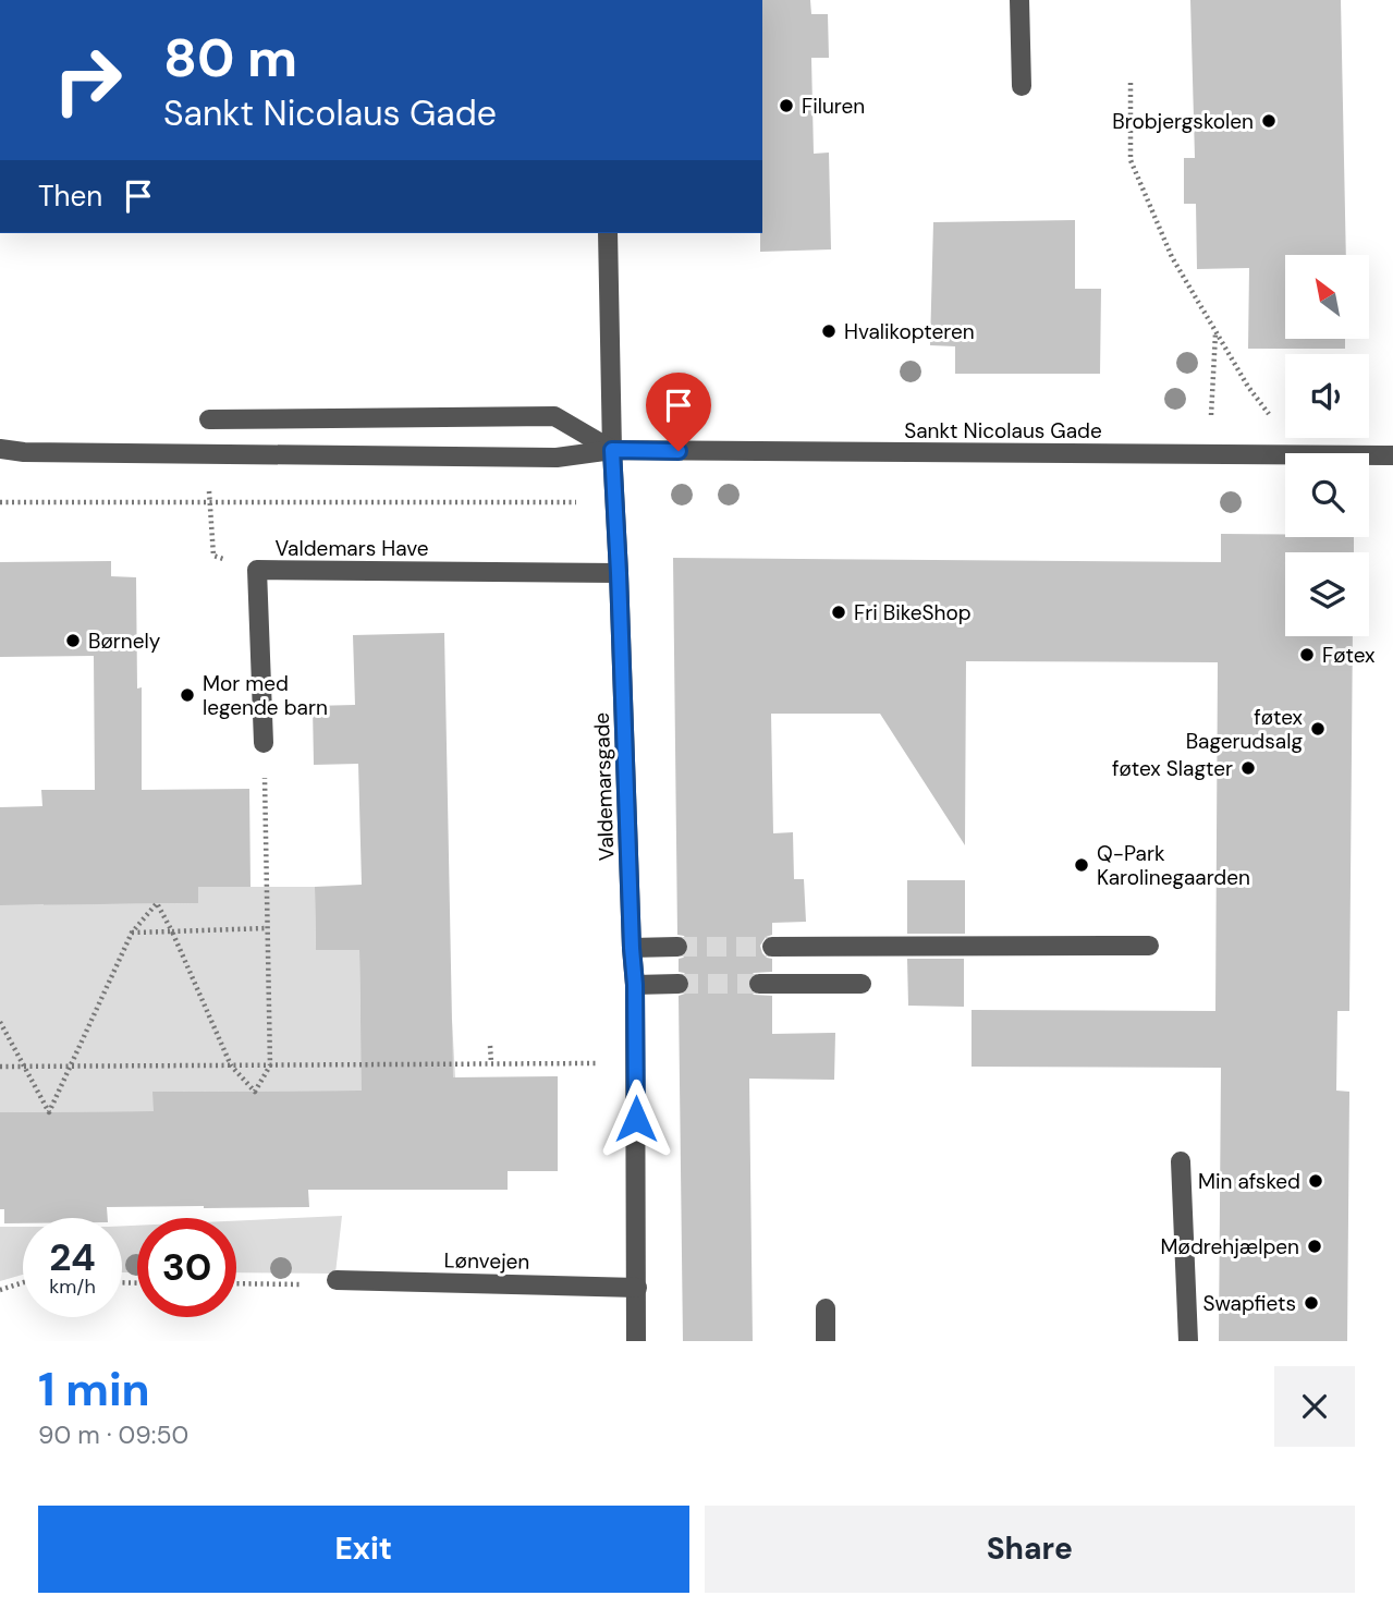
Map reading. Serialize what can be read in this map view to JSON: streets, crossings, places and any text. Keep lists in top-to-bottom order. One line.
{"streets":{"street":["Sankt Nicolaus Gade","Valdemars Have","Valdemarsgade","Lønvejen"]},"crossings":[["Sankt Nicolaus Gade","Valdemarsgade"],["Valdemars Have","Valdemarsgade"],["Valdemarsgade","Lønvejen"]],"places":["Filuren","Brobjergskolen","Hvalikopteren","Fri BikeShop","Børnely","Føtex","Mor med legende barn","føtex Bagerudsalg","føtex Slagter","Q-Park Karolinegaarden","Min afsked","Mødrehjælpen","Swapfiets"],"north":"top left","page":{"turn":["80 m","Sankt Nicolaus Gade"],"then":"Then","speed":"24 km/h","limit":"30","heading":["1 min","90 m · 09:50"],"buttons":["Exit","Share"]}}
